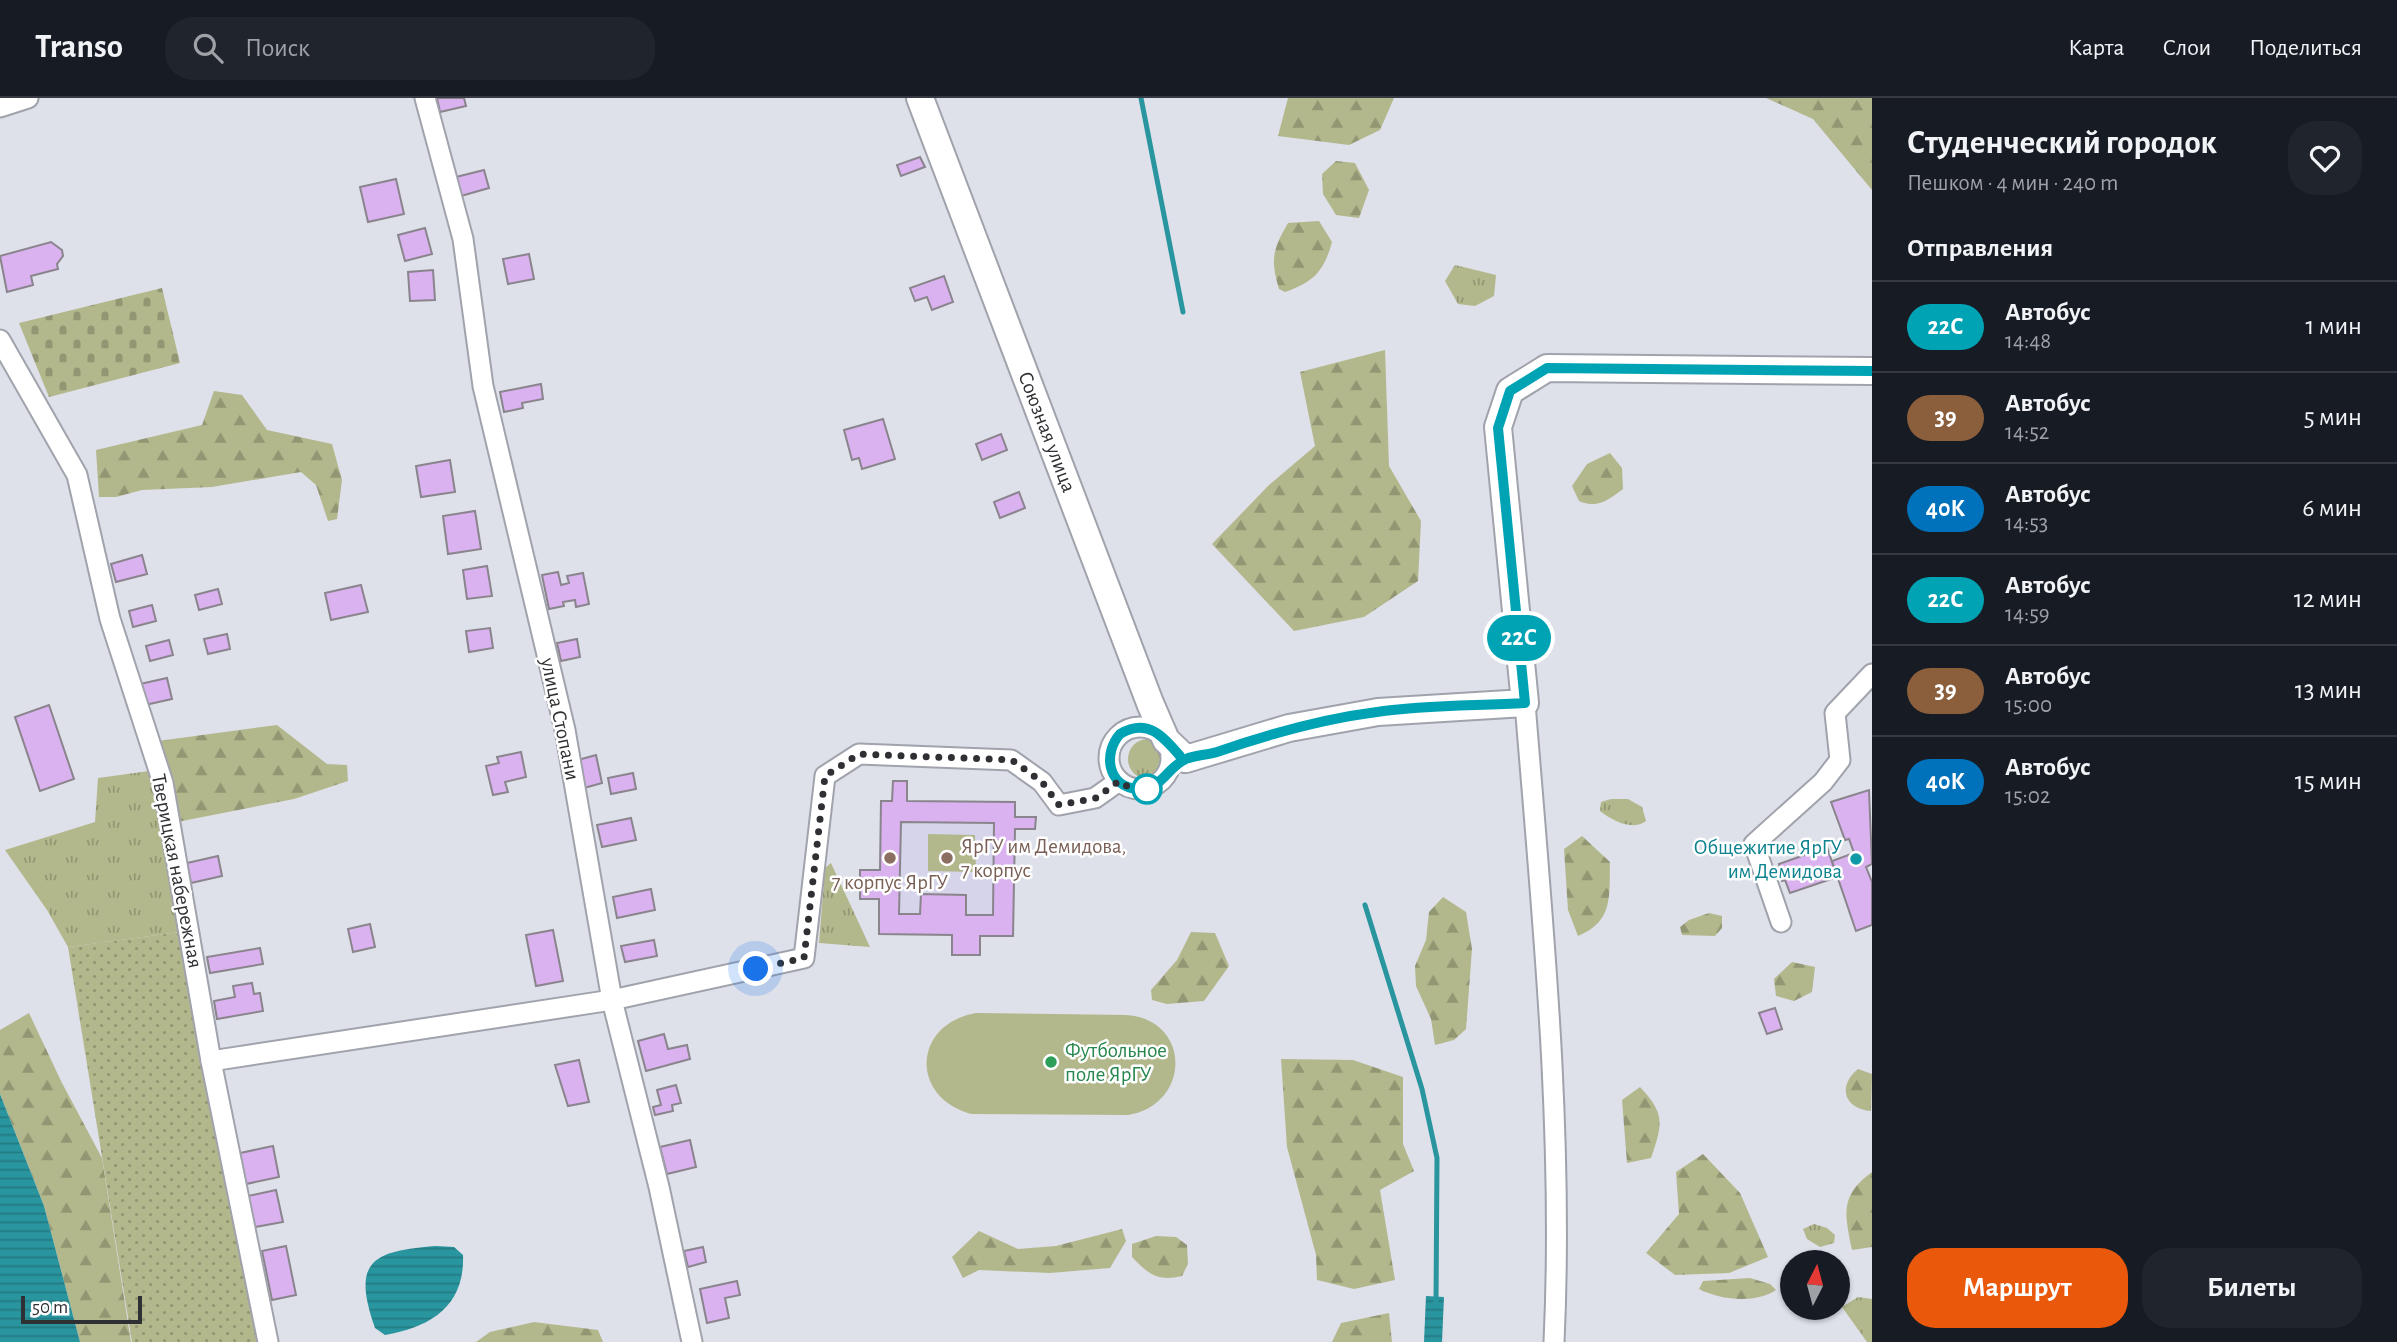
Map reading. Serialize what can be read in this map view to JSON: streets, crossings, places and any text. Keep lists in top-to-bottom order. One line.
{"streets":{"street":["Союзная улица","улица Стопани","Тверицкая набережная"]},"places":["7 корпус ЯрГУ","ЯрГУ им Демидова, 7 корпус","Общежитие ЯрГУ им Демидова","Футбольное поле ЯрГУ"],"lines":["bus line 22С"],"scale_bar":"50 m","north":"top","page":{"header":"Transo","search":"Поиск","nav":["Карта","Слои","Поделиться"],"on_map":"22С","heading":[["Студенческий городок","Пешком · 4 мин · 240 m"],"Отправления"],"list":[{"mark":"22С","name":"Автобус","note":"14:48","value":"1 мин"},{"mark":"39","name":"Автобус","note":"14:52","value":"5 мин"},{"mark":"40К","name":"Автобус","note":"14:53","value":"6 мин"},{"mark":"22С","name":"Автобус","note":"14:59","value":"12 мин"},{"mark":"39","name":"Автобус","note":"15:00","value":"13 мин"},{"mark":"40К","name":"Автобус","note":"15:02","value":"15 мин"}],"buttons":["Маршрут","Билеты"],"scale":"50 m"}}
